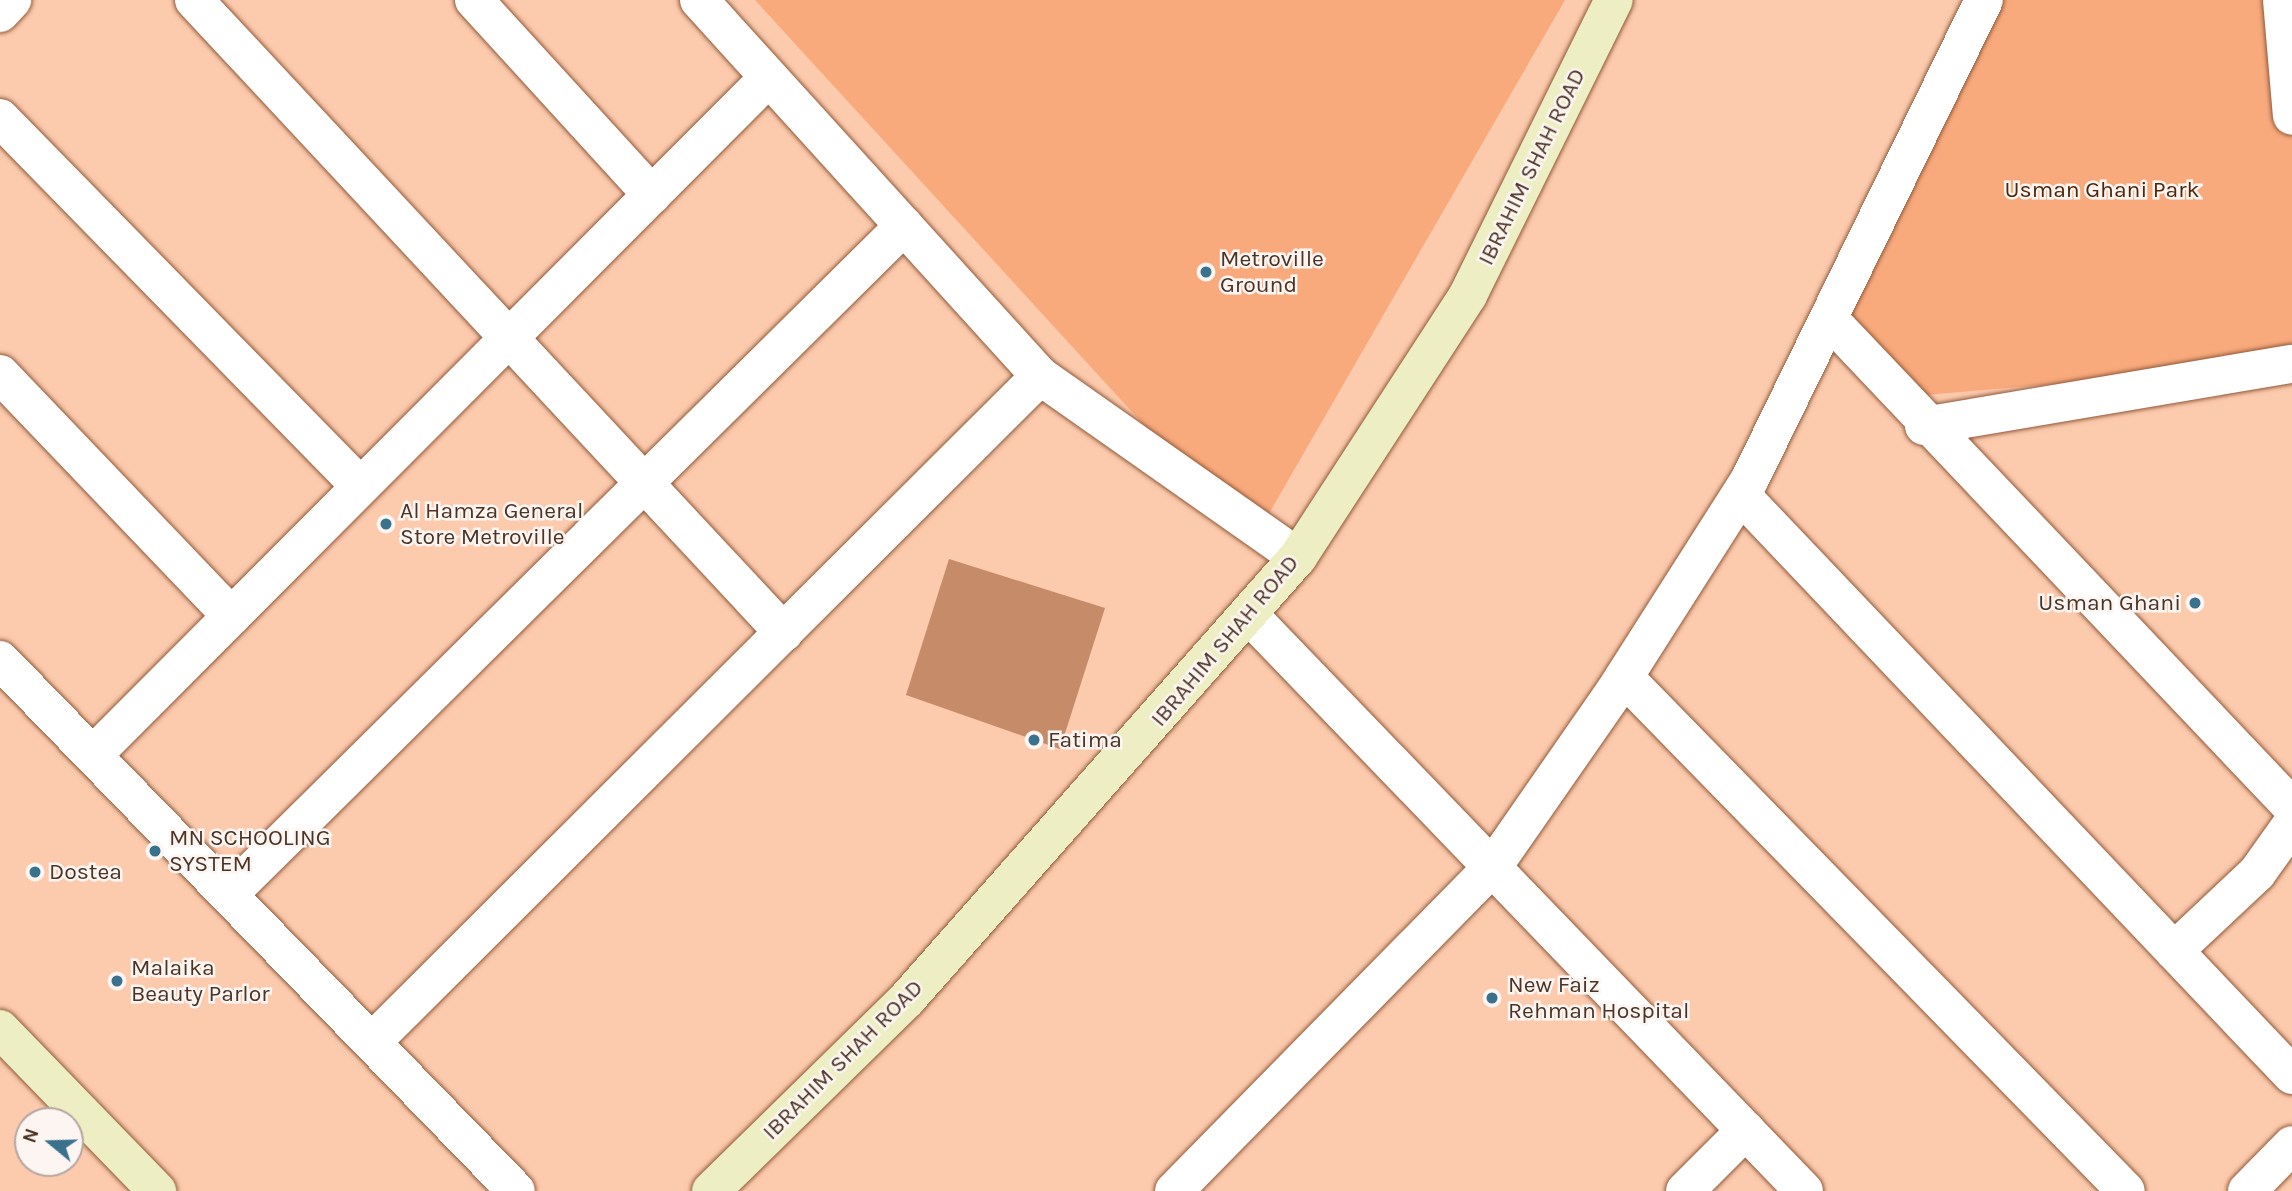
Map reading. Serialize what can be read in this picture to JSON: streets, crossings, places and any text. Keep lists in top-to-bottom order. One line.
{"streets":{"street":["IBRAHIM SHAH ROAD"]},"parks":["Usman Ghani Park"],"places":["Metroville Ground","Al Hamza General Store Metroville","Usman Ghani","Fatima","MN SCHOOLING SYSTEM","Dostea","Malaika Beauty Parlor","New Faiz Rehman Hospital"],"north":"left"}
